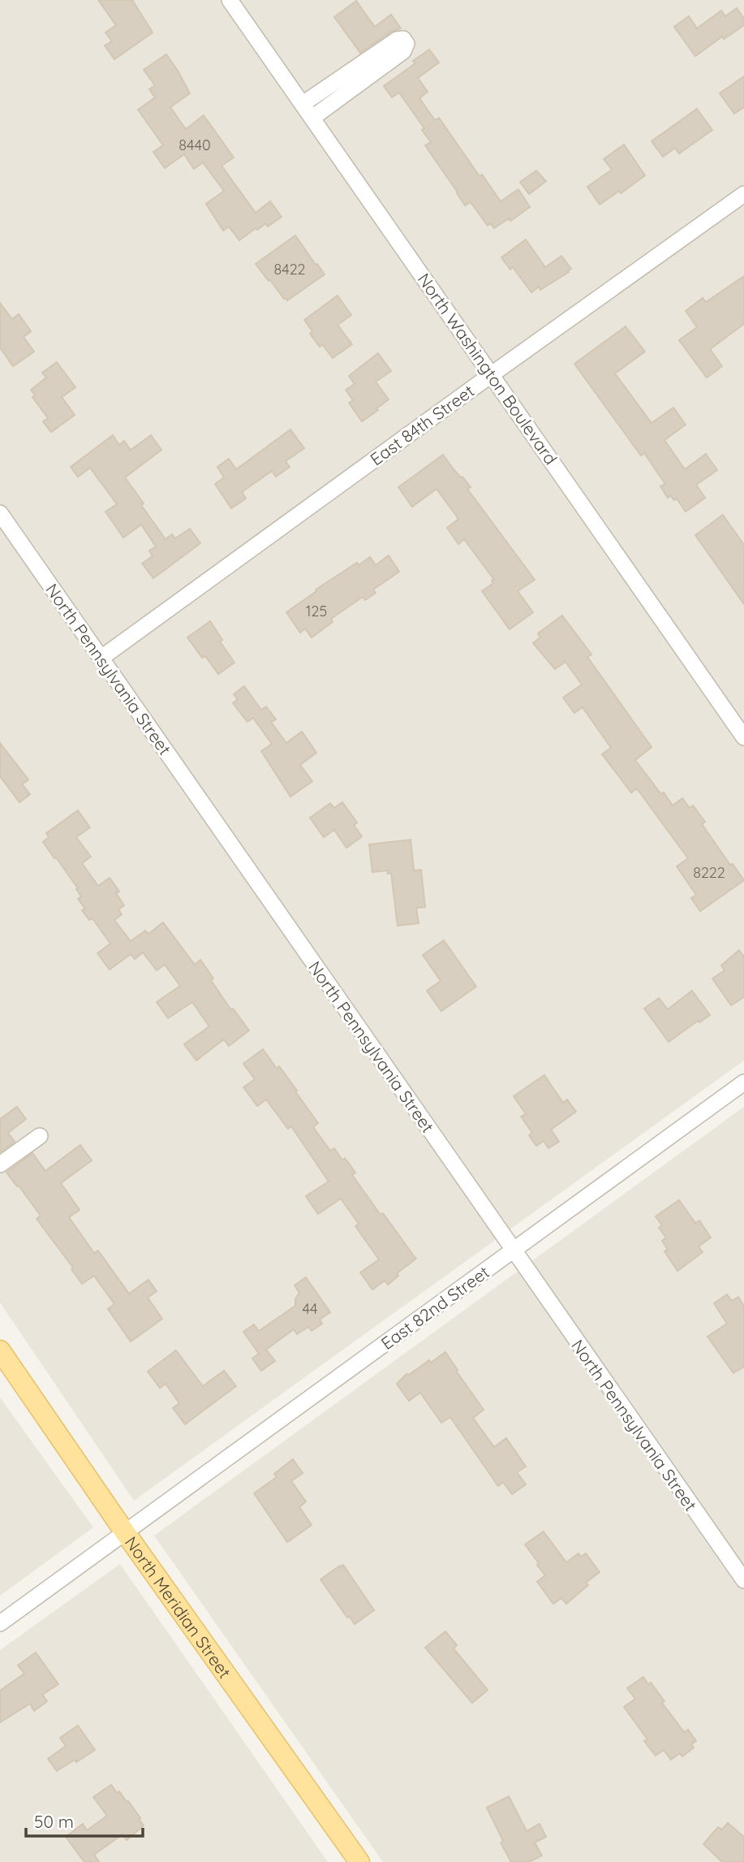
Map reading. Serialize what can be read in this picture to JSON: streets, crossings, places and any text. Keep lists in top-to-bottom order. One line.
{"streets":{"main road":["North Meridian Street"],"street":["North Washington Boulevard","East 84th Street","North Pennsylvania Street","East 82nd Street"]},"crossings":[["North Washington Boulevard","East 84th Street"],["East 84th Street","North Pennsylvania Street"],["North Pennsylvania Street","East 82nd Street"],["East 82nd Street","North Meridian Street"]],"house_numbers":["8440","8422","125","8222","44"],"scale_bar":"50 m"}
